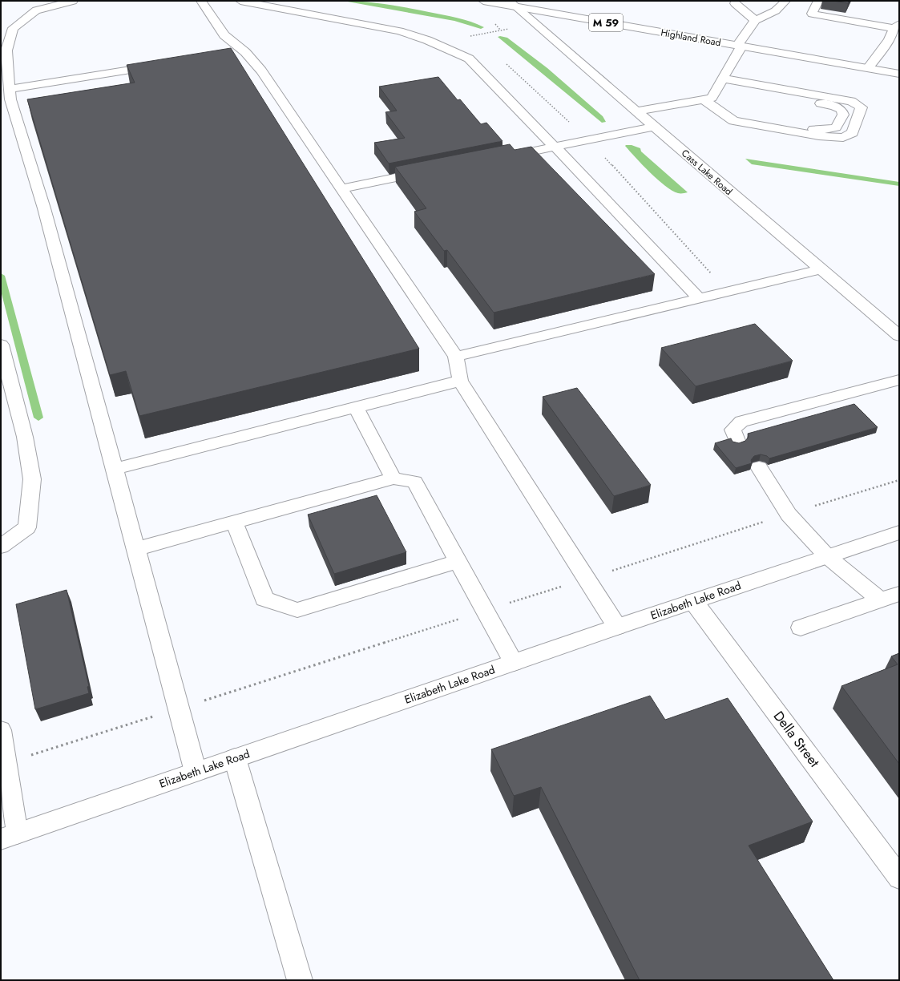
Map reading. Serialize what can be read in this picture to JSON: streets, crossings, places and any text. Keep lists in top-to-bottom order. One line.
{"streets":{"main road":["M 59","Highland Road","Cass Lake Road","Elizabeth Lake Road","Della Street"]},"crossings":[["Highland Road","Cass Lake Road"],["Elizabeth Lake Road","Della Street"]]}
